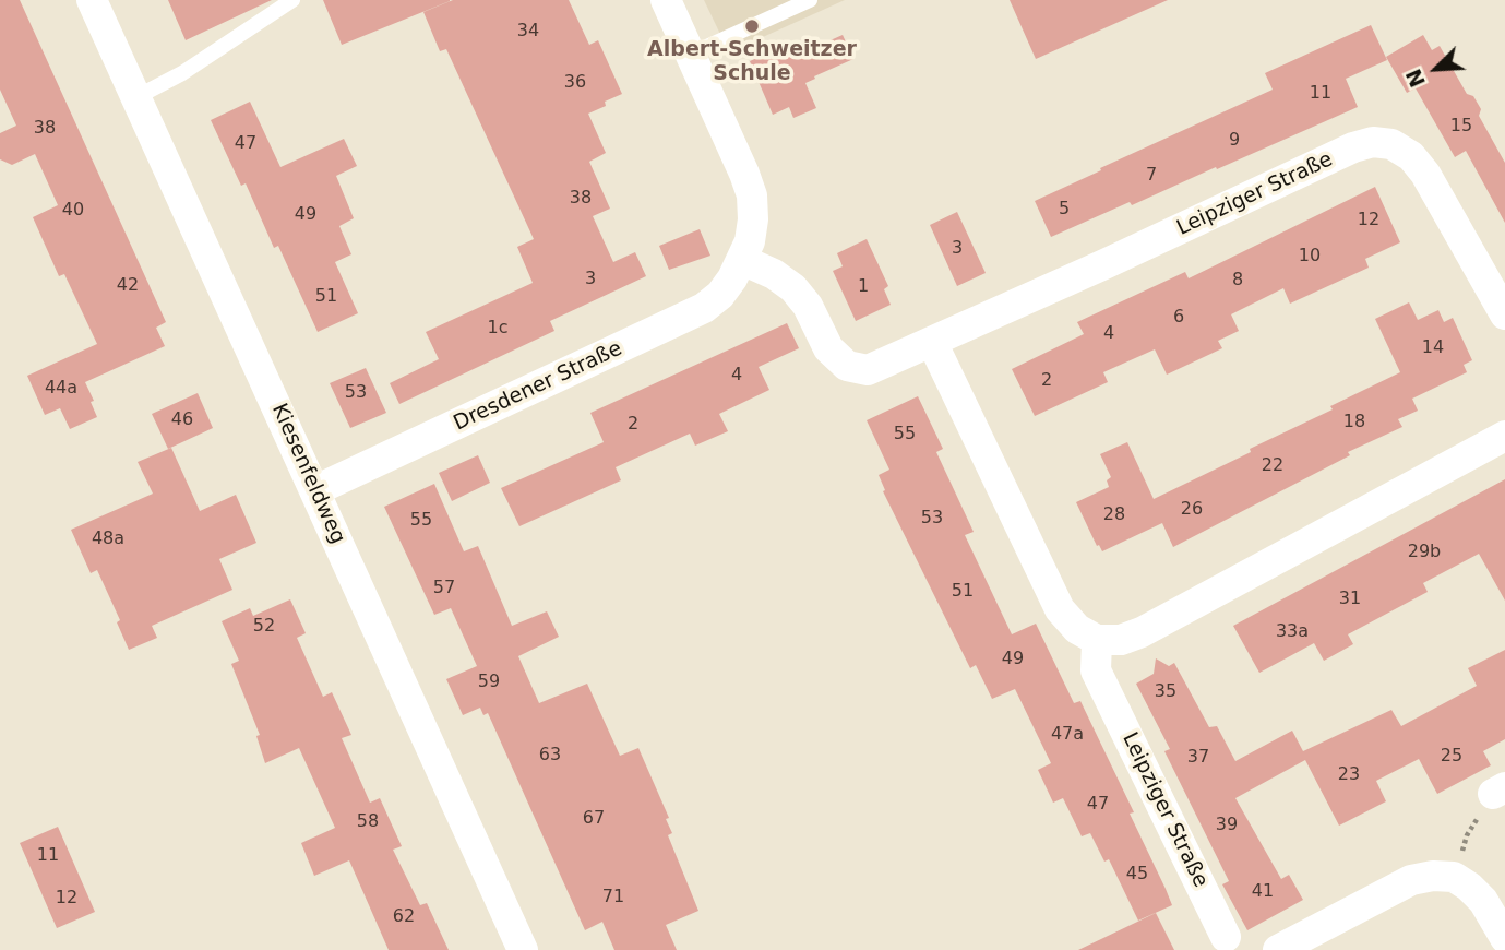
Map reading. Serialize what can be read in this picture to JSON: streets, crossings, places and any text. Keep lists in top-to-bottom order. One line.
{"streets":{"street":["Leipziger Straße","Dresdener Straße","Kiesenfeldweg"]},"crossings":[["Leipziger Straße","Dresdener Straße"],["Dresdener Straße","Kiesenfeldweg"]],"places":["Albert-Schweitzer Schule"],"house_numbers":["34","36","11","15","38","9","47","7","38","5","40","49","12","3","10","3","8","42","1","51","6","1c","4","14","4","2","44a","53","46","18","2","55","22","26","28","53","55","48a","29b","57","51","31","52","33a","49","59","35","47a","63","25","37","23","47","67","58","39","11","45","41","71","12","62"],"north":"bottom left"}
